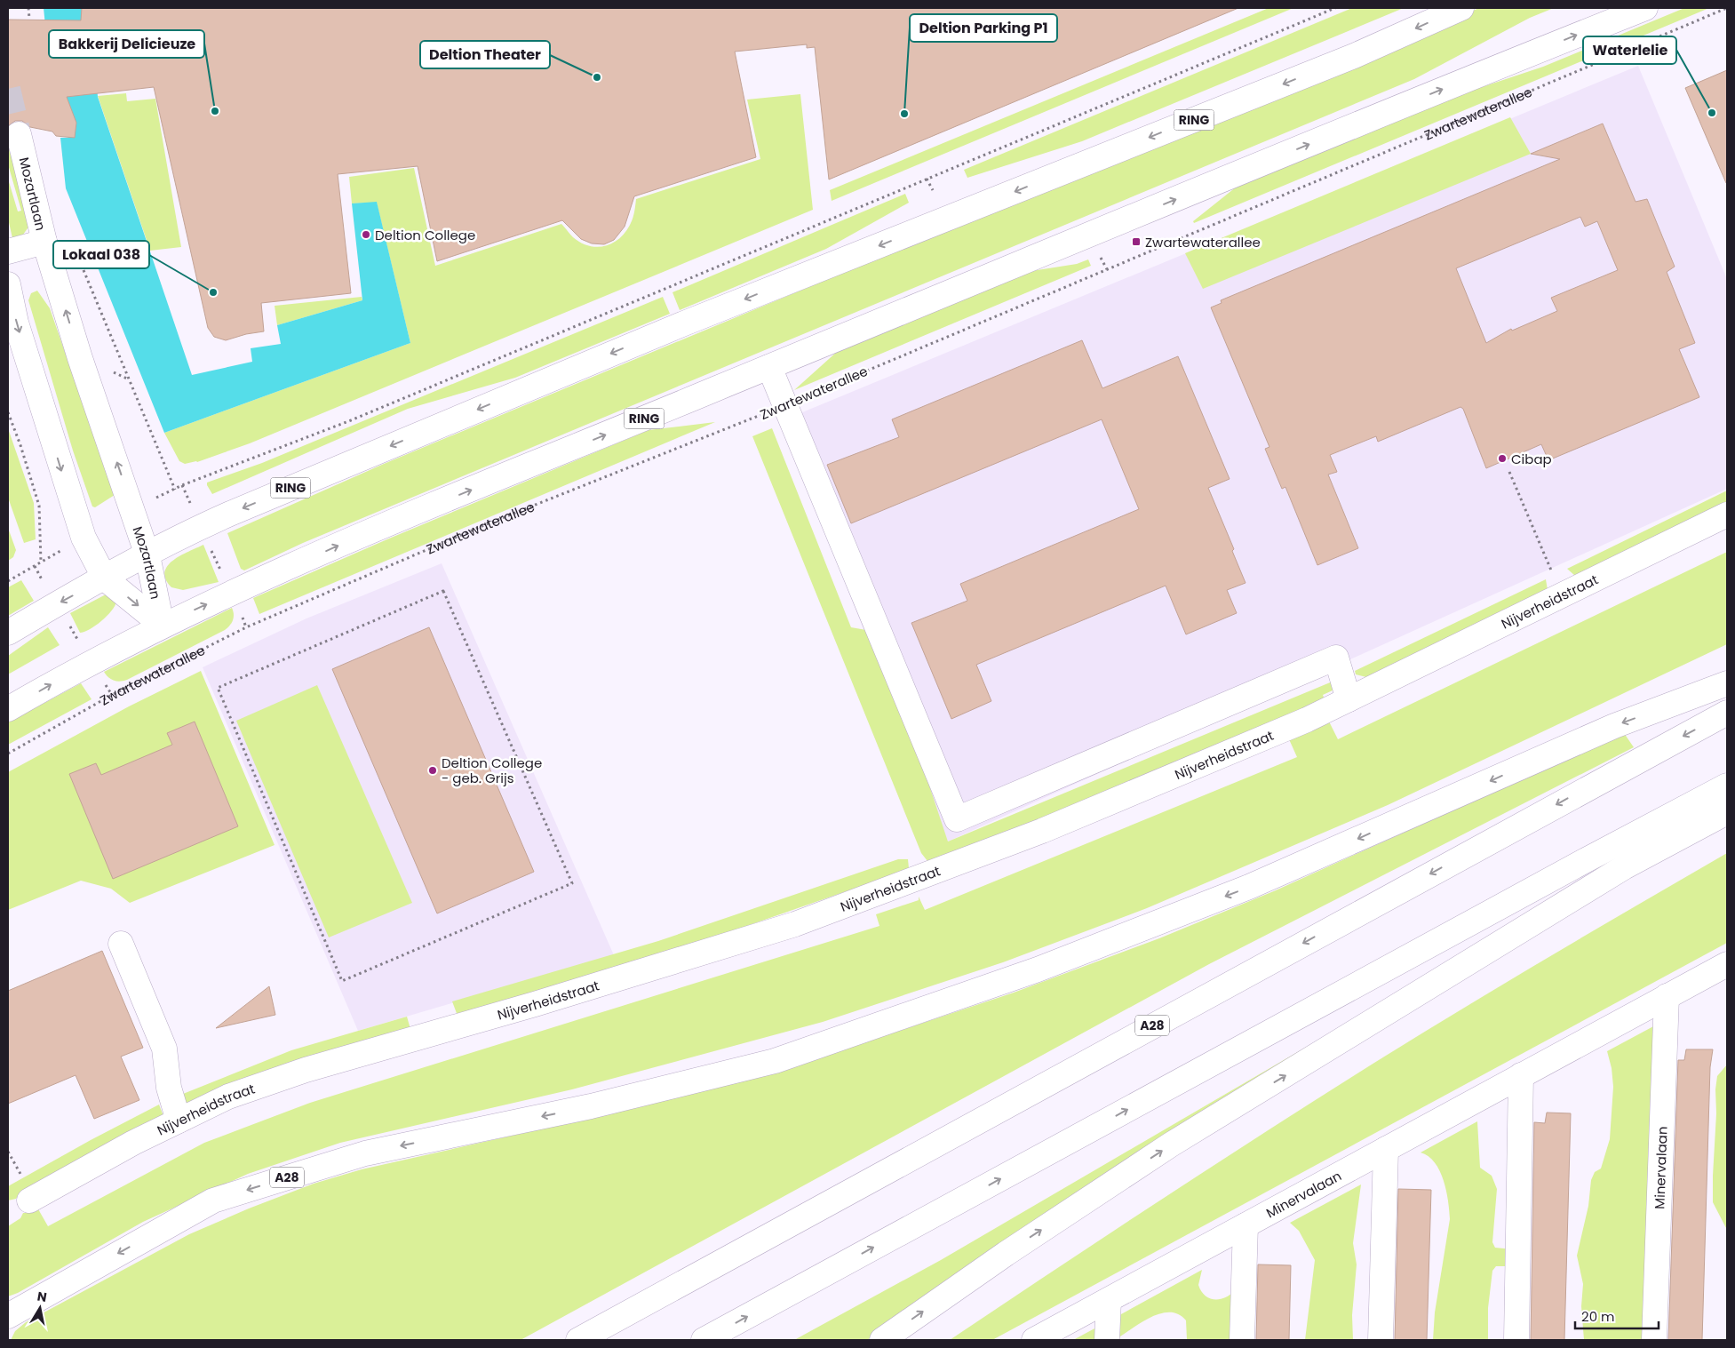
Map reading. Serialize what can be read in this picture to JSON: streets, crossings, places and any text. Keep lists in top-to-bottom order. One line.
{"streets":{"main road":["RING","Mozartlaan","Nijverheidstraat","A28","Minervalaan"],"path":["Zwartewaterallee"]},"crossings":[["RING","Mozartlaan"]],"places":{"other":["Deltion Theater","Bakkerij Delicieuze","Waterlelie","Deltion Parking P1","Deltion College","Lokaal 038","Cibap","Deltion College - geb. Grijs"],"transit":["Zwartewaterallee"]},"scale_bar":"20 m","north":"top"}
